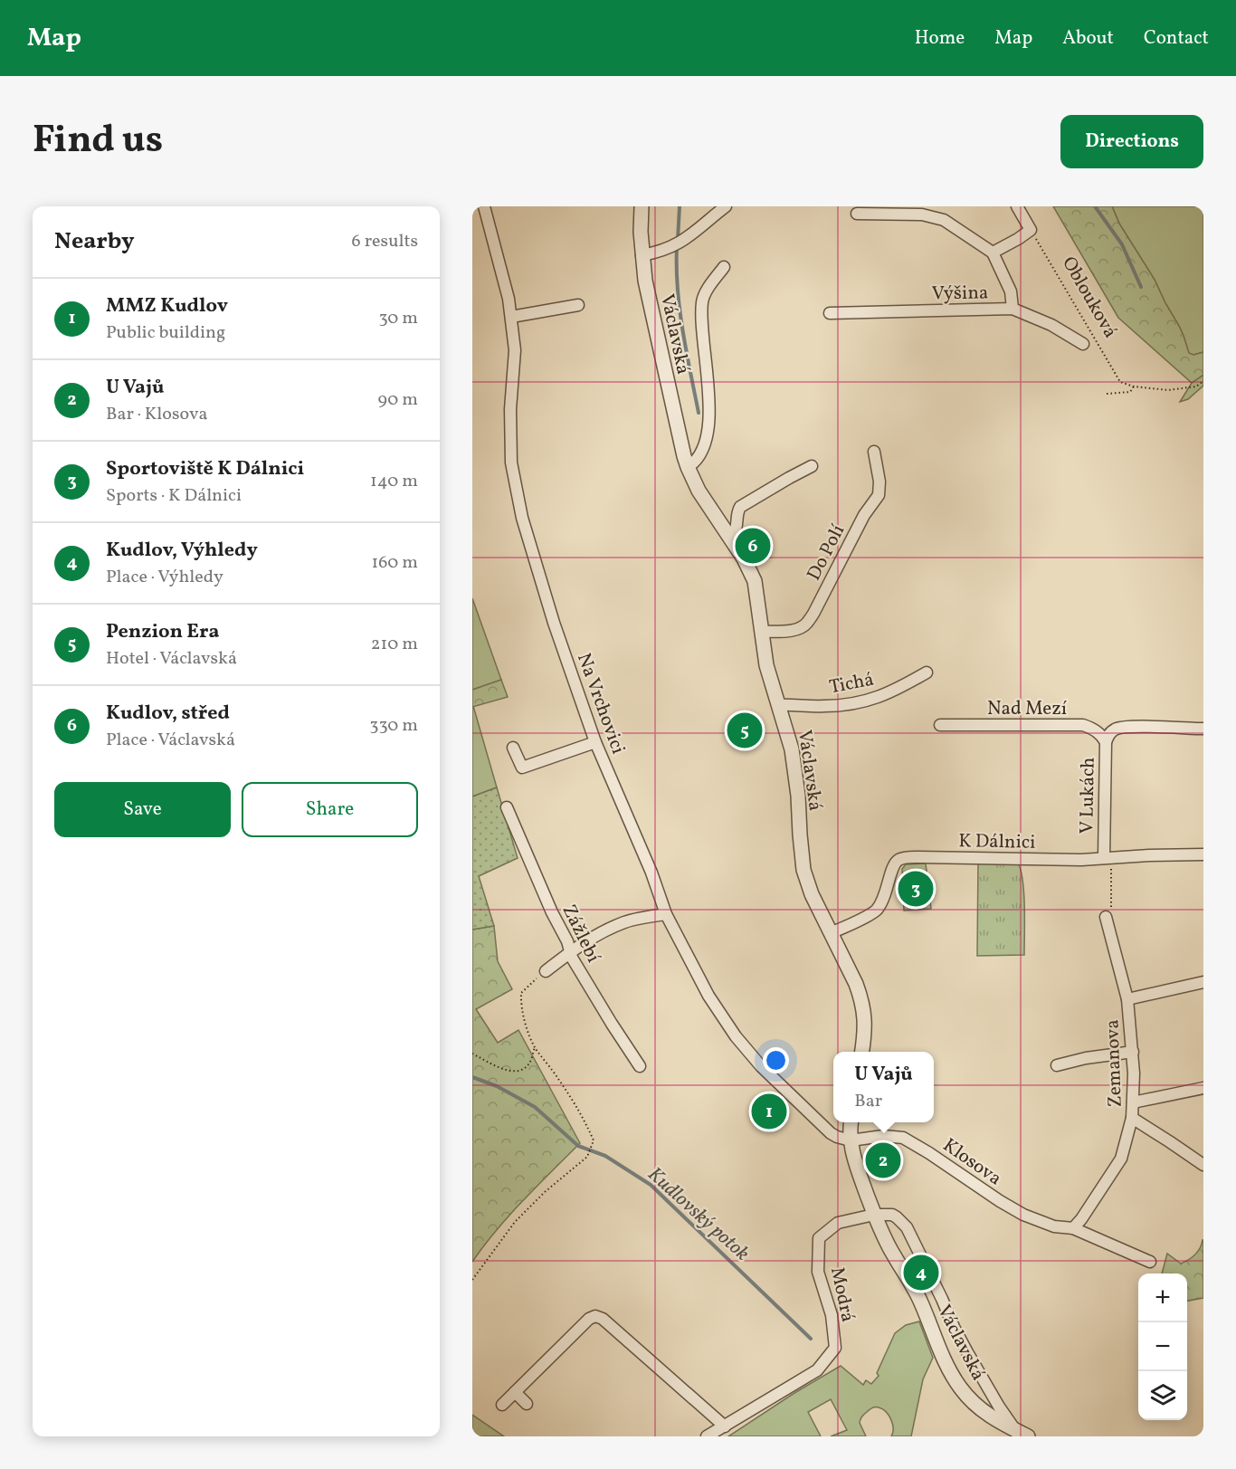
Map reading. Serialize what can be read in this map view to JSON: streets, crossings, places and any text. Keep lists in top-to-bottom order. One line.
{"streets":{"street":["Výšina","Václavská","Do Polí","Tichá","Na Vrchovici","Nad Mezí","V Lukách","K Dálnici","Zážlebí","Zemanova","Klosova","Modrá"],"path":["Oblouková"]},"crossings":[["Václavská","Do Polí"],["Václavská","Tichá"],["Václavská","Na Vrchovici"],["Václavská","K Dálnici"],["Václavská","Klosova"],["Václavská","Modrá"],["Na Vrchovici","Klosova"],["Nad Mezí","V Lukách"],["V Lukách","K Dálnici"],["Zemanova","Klosova"]],"water":["Kudlovský potok"],"page":{"header":"Map","nav":["Home","Map","About","Contact"],"title":"Find us","buttons":["Directions",["Save","Share"]],"heading":["Nearby","6 results"],"list":[{"mark":"1","name":"MMZ Kudlov","note":"Public building","value":"30 m"},{"mark":"2","name":"U Vajů","note":"Bar · Klosova","value":"90 m"},{"mark":"3","name":"Sportoviště K Dálnici","note":"Sports · K Dálnici","value":"140 m"},{"mark":"4","name":"Kudlov, Výhledy","note":"Place · Výhledy","value":"160 m"},{"mark":"5","name":"Penzion Era","note":"Hotel · Václavská","value":"210 m"},{"mark":"6","name":"Kudlov, střed","note":"Place · Václavská","value":"330 m"}],"pins":["6","5","3","1","2","4"],"popup":["U Vajů","Bar"],"map_buttons":["+","−"]}}
